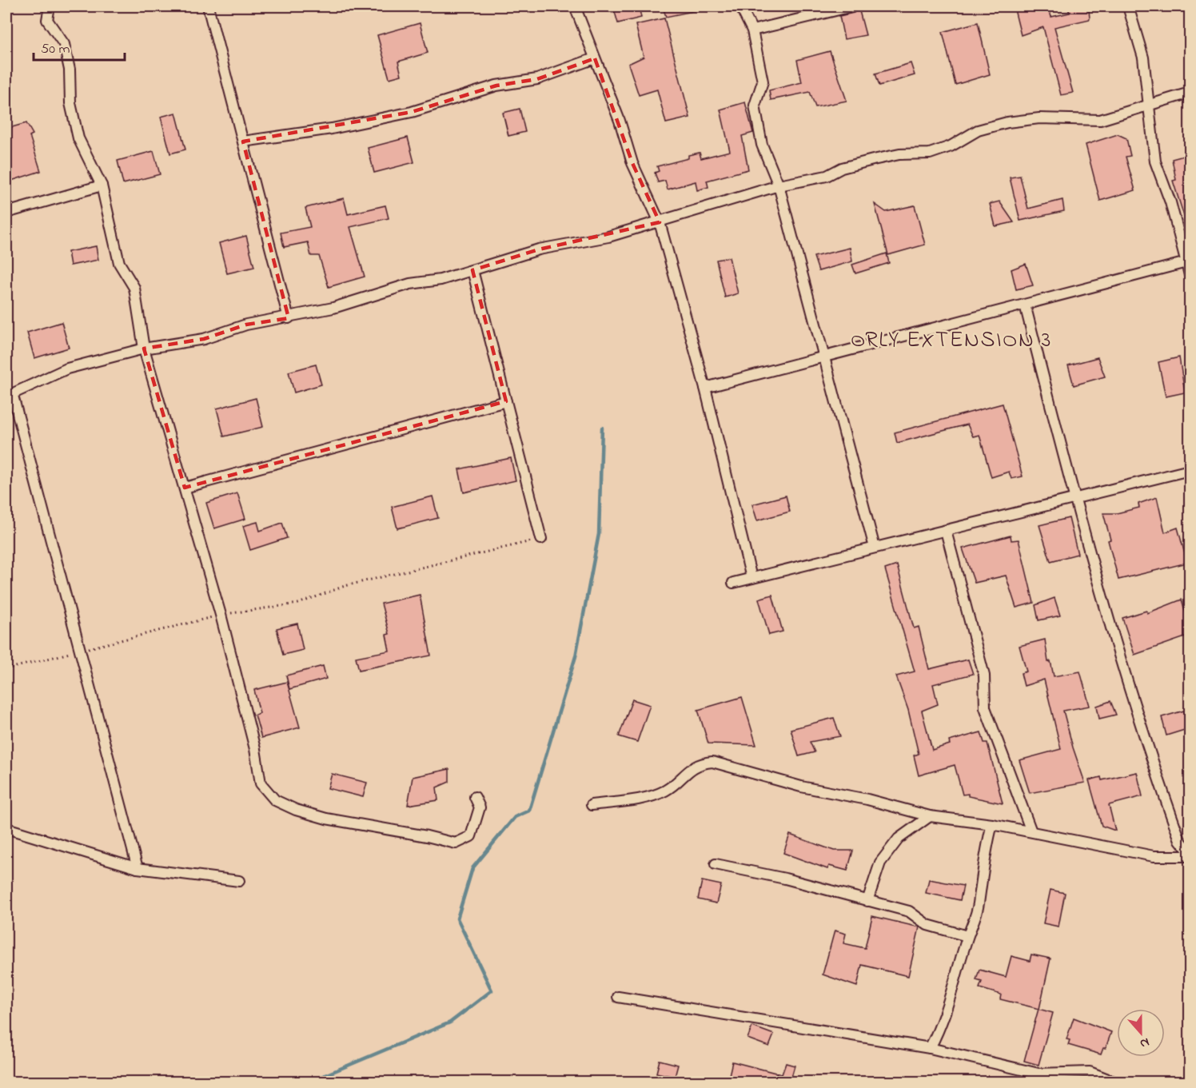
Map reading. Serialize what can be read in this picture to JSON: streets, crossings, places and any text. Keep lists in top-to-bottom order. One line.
{"districts":["ORLY EXTENSION 3"],"scale_bar":"50 m","north":"bottom"}
